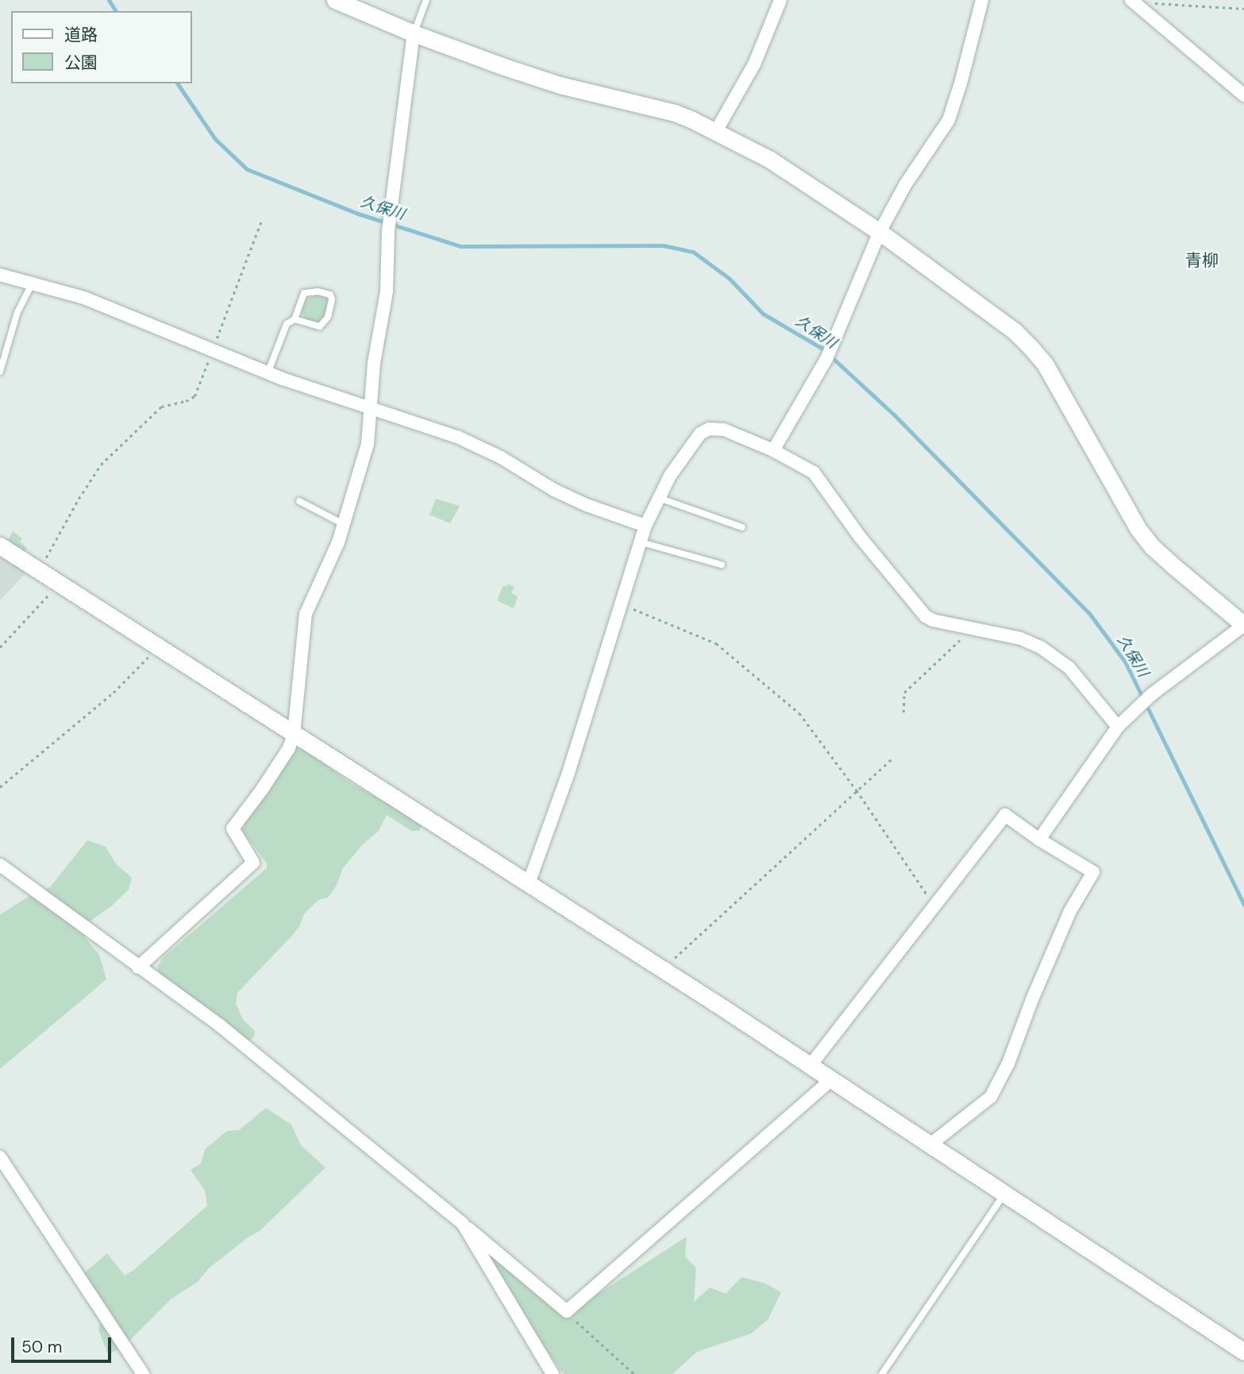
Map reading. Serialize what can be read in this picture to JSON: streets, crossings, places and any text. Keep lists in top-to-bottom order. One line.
{"districts":["青柳"],"water":["久保川"],"legend":["道路","公園"],"scale_bar":"50 m"}
